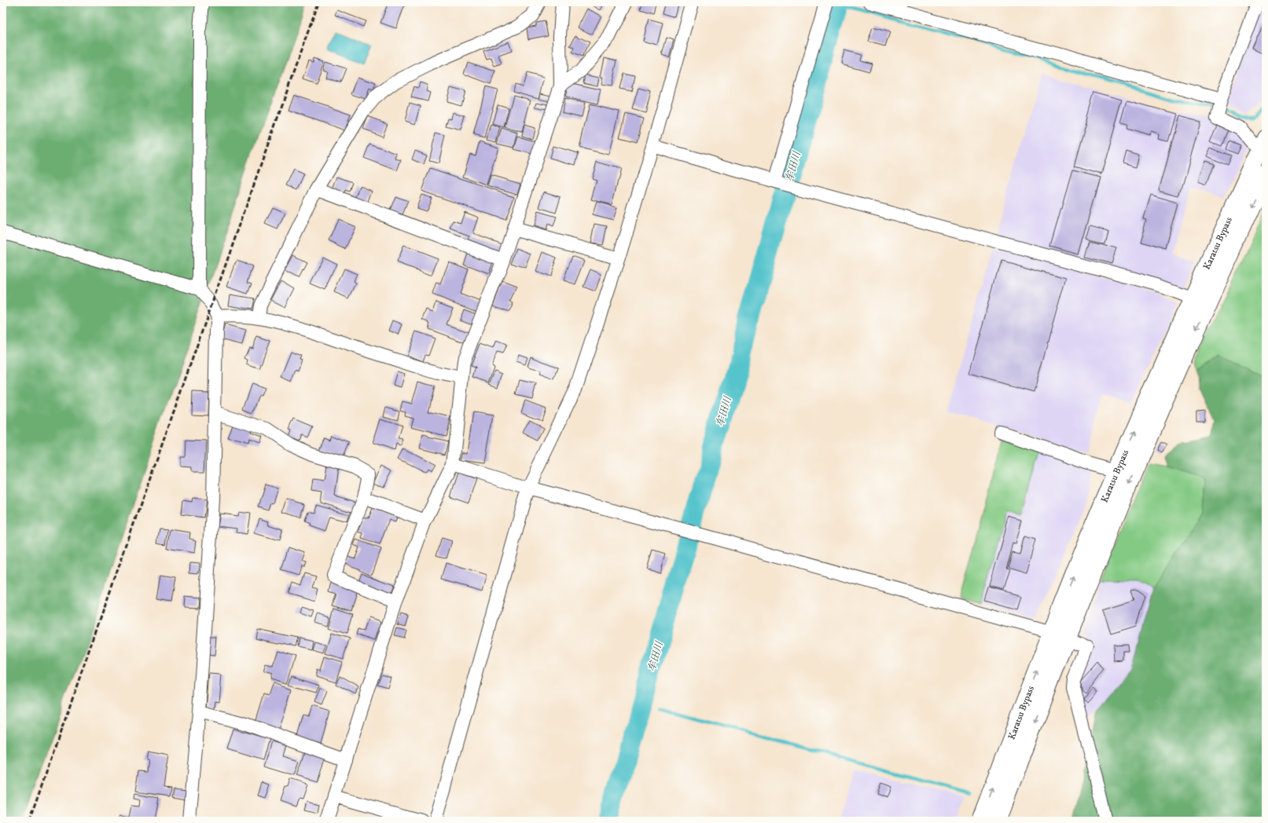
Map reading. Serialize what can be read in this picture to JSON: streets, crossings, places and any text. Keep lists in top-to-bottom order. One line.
{"streets":{"highway":["Karatsu Bypass"]},"water":["牟田川"]}
